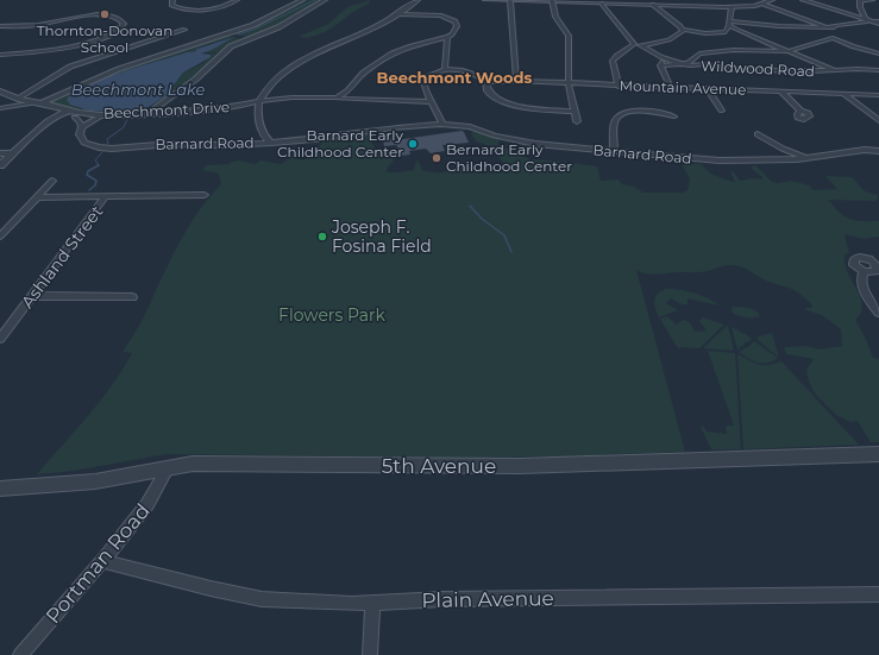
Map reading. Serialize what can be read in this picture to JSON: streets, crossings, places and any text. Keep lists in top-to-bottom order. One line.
{"streets":{"street":["Wildwood Road","Mountain Avenue","Beechmont Drive","Barnard Road","Ashland Street","5th Avenue","Portman Road","Plain Avenue"]},"crossings":[["5th Avenue","Portman Road"],["Portman Road","Plain Avenue"]],"districts":["Beechmont Woods"],"water":["Beechmont Lake"],"parks":["Flowers Park"],"places":["Thornton-Donovan School","Barnard Early Childhood Center","Bernard Early Childhood Center","Joseph F. Fosina Field"]}
